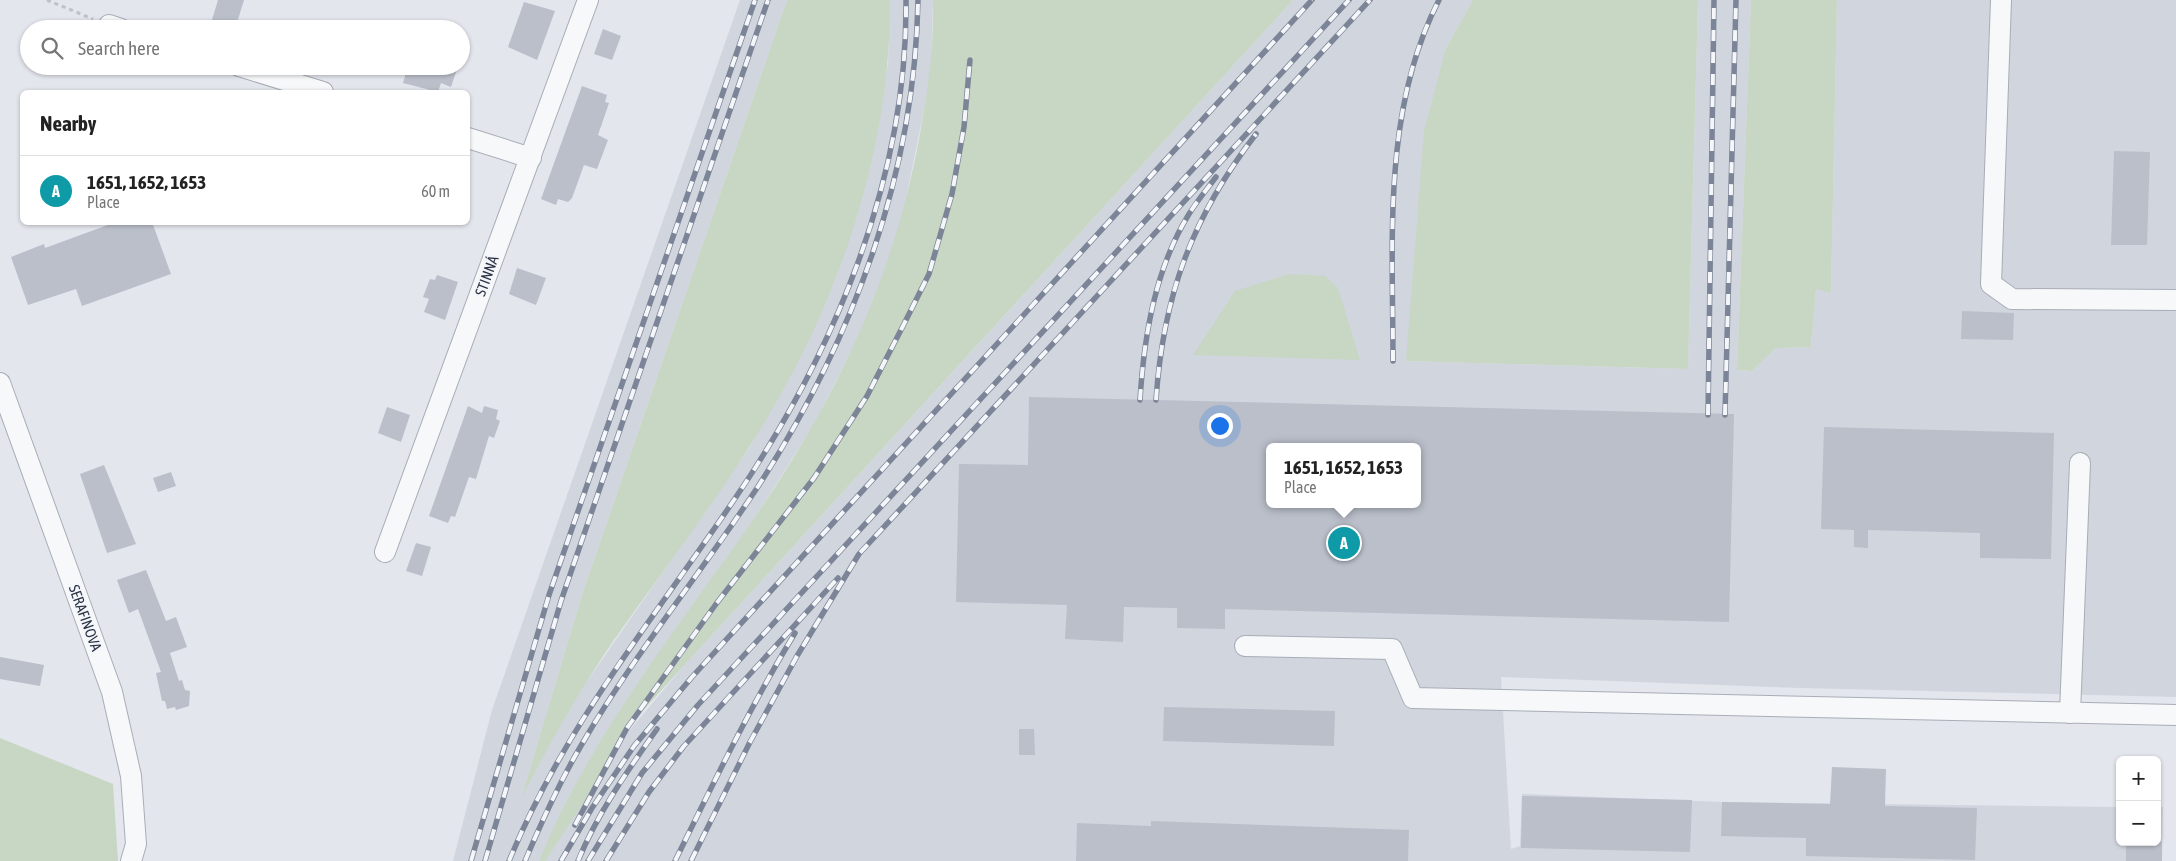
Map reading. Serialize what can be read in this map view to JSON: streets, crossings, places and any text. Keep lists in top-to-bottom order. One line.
{"streets":{"street":["STINNÁ","SERAFINOVA"]},"page":{"search":"Search here","heading":"Nearby","list":[{"mark":"A","name":"1651, 1652, 1653","note":"Place","value":"60 m"}],"popup":["1651, 1652, 1653","Place"],"pins":"A","map_buttons":["+","−"]}}
